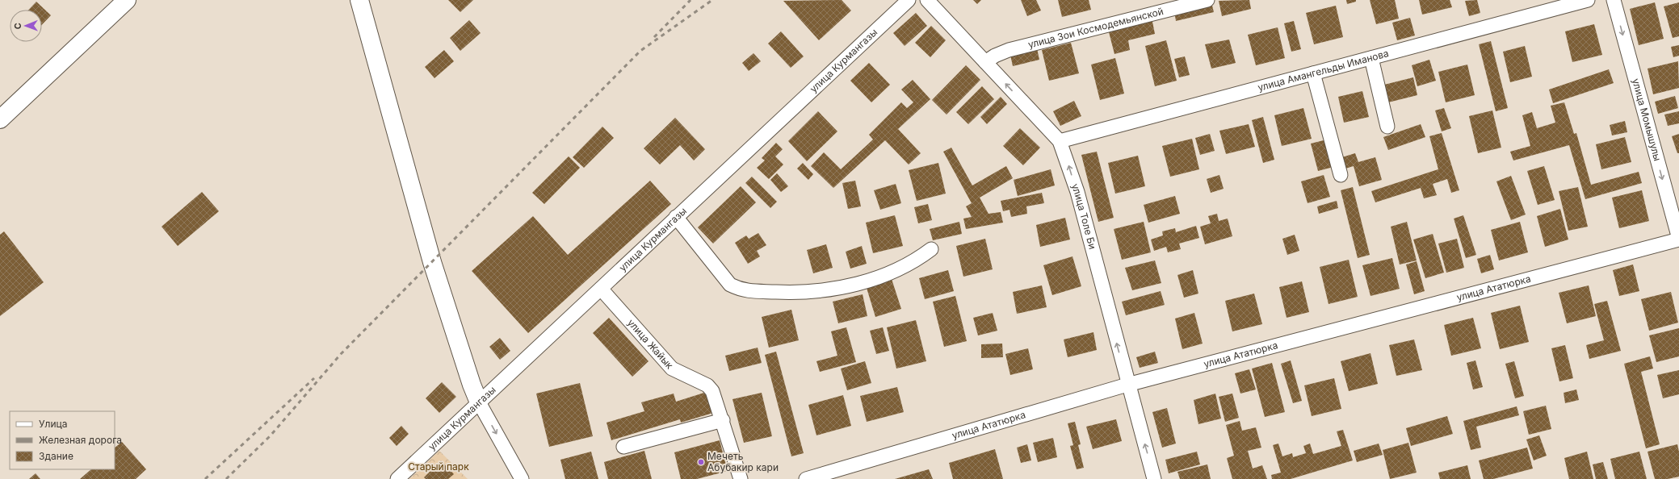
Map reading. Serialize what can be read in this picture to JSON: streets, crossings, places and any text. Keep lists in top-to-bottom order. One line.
{"streets":{"street":["улица Зои Космодемьянской","улица Курмангазы","улица Амангельды Иманова","улица Момышулы","улица Толе Би","улица Ататюрка","улица Жайык"]},"crossings":[["улица Зои Космодемьянской","улица Толе Би"],["улица Курмангазы","улица Жайык"],["улица Амангельды Иманова","улица Толе Би"],["улица Момышулы","улица Ататюрка"],["улица Толе Би","улица Ататюрка"]],"one_way":["улица Момышулы","улица Толе Би"],"parks":["Старый парк"],"places":["Мечеть Абубакир кари"],"legend":["Улица","Железная дорога","Здание"],"north":"left"}
